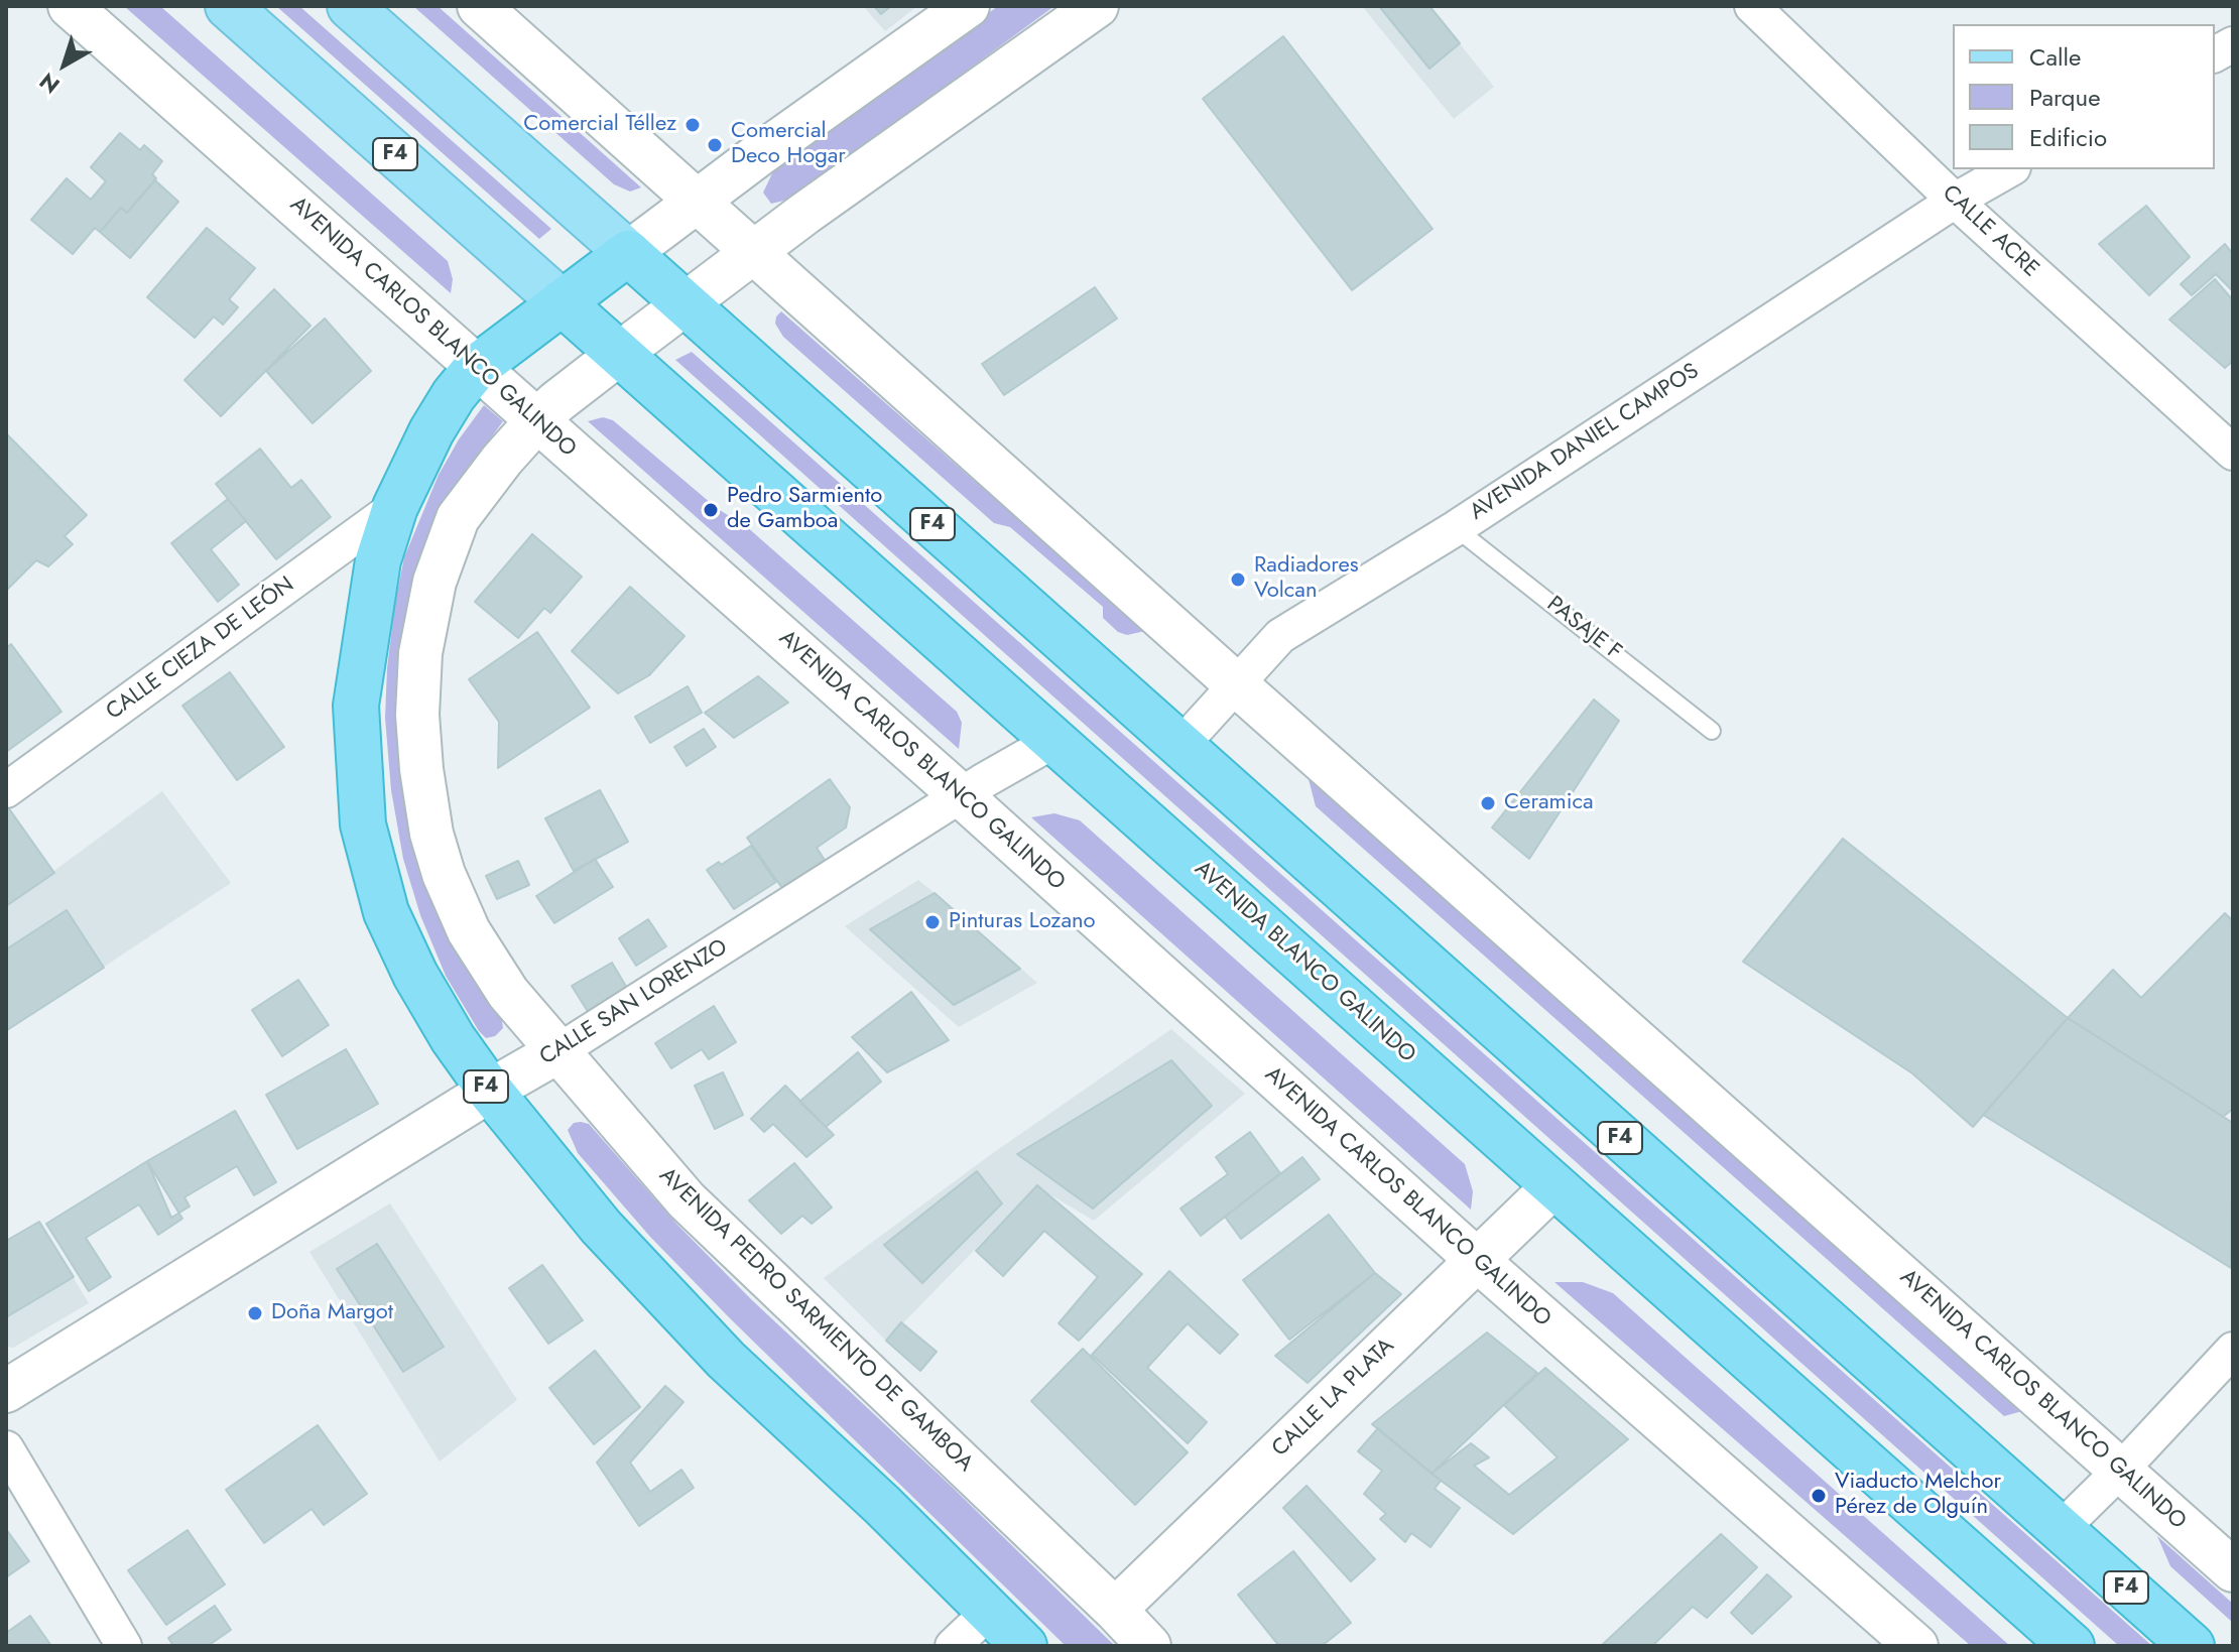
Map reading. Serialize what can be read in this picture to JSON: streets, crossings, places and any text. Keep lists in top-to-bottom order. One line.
{"streets":{"highway":["F4","AVENIDA BLANCO GALINDO"],"street":["CALLE ACRE","AVENIDA CARLOS BLANCO GALINDO","AVENIDA DANIEL CAMPOS","CALLE CIEZA DE LEÓN","CALLE SAN LORENZO","AVENIDA PEDRO SARMIENTO DE GAMBOA","CALLE LA PLATA"],"lane":["PASAJE F"]},"crossings":[["F4","AVENIDA CARLOS BLANCO GALINDO"],["F4","AVENIDA DANIEL CAMPOS"],["F4","CALLE CIEZA DE LEÓN"],["F4","AVENIDA BLANCO GALINDO"],["F4","CALLE SAN LORENZO"],["F4","AVENIDA PEDRO SARMIENTO DE GAMBOA"],["F4","CALLE LA PLATA"],["CALLE ACRE","AVENIDA DANIEL CAMPOS"],["AVENIDA CARLOS BLANCO GALINDO","AVENIDA DANIEL CAMPOS"],["AVENIDA CARLOS BLANCO GALINDO","CALLE SAN LORENZO"],["AVENIDA CARLOS BLANCO GALINDO","AVENIDA PEDRO SARMIENTO DE GAMBOA"],["AVENIDA CARLOS BLANCO GALINDO","CALLE LA PLATA"],["AVENIDA DANIEL CAMPOS","PASAJE F"],["AVENIDA BLANCO GALINDO","CALLE SAN LORENZO"],["AVENIDA BLANCO GALINDO","CALLE LA PLATA"],["CALLE SAN LORENZO","AVENIDA PEDRO SARMIENTO DE GAMBOA"],["AVENIDA PEDRO SARMIENTO DE GAMBOA","CALLE LA PLATA"]],"places":["Comercial Téllez","Comercial Deco Hogar","Pedro Sarmiento de Gamboa","Radiadores Volcan","Ceramica","Pinturas Lozano","Doña Margot","Viaducto Melchor Pérez de Olguín"],"legend":["Calle","Parque","Edificio"],"north":"bottom left"}
